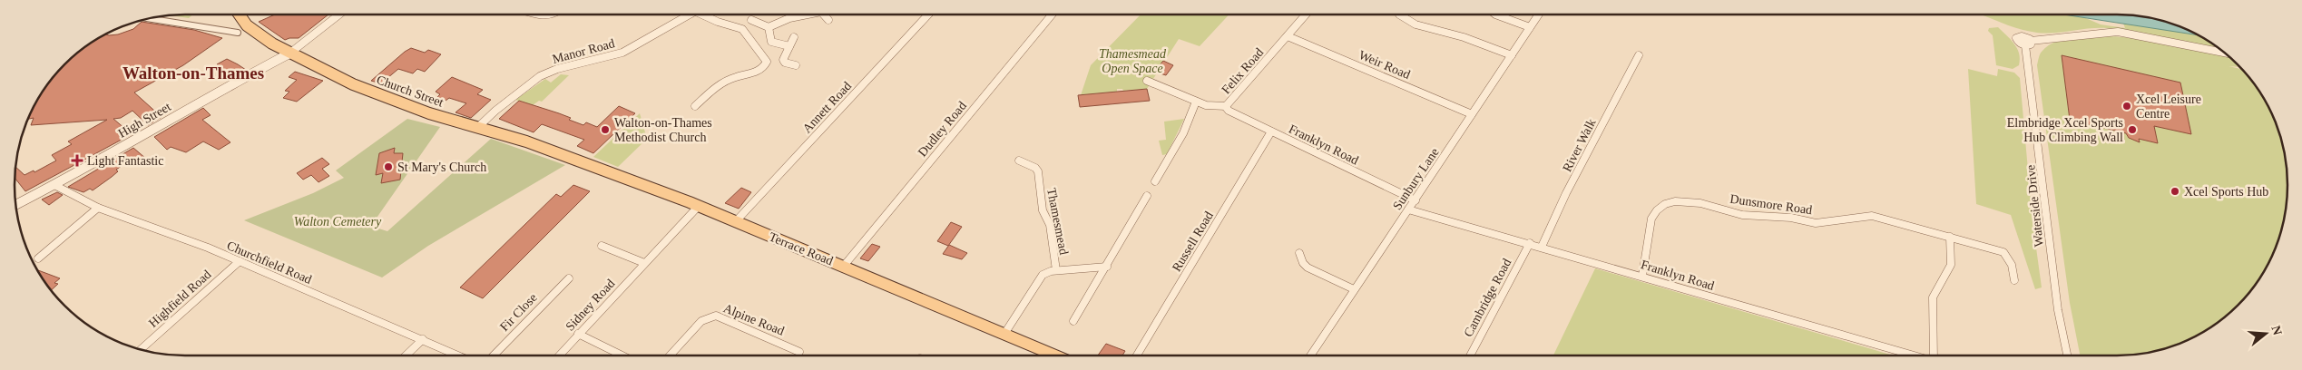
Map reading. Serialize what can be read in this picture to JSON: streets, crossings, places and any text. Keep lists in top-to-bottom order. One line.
{"streets":{"main road":["Church Street","Terrace Road"],"street":["Manor Road","Weir Road","Felix Road","Annett Road","High Street","Dudley Road","Franklyn Road","River Walk","Sunbury Lane","Dunsmore Road","Waterside Drive","Thamesmead","Russell Road","Churchfield Road","Cambridge Road","Highfield Road","Sidney Road","Fir Close","Alpine Road"]},"crossings":[["Manor Road","Church Street"],["Weir Road","Felix Road"],["Weir Road","Sunbury Lane"],["Felix Road","Franklyn Road"],["Church Street","High Street"],["Church Street","Terrace Road"],["Annett Road","Terrace Road"],["High Street","Churchfield Road"],["Dudley Road","Terrace Road"],["Franklyn Road","River Walk"],["Franklyn Road","Sunbury Lane"],["Franklyn Road","Dunsmore Road"],["Franklyn Road","Russell Road"],["Franklyn Road","Cambridge Road"],["Terrace Road","Sidney Road"],["Churchfield Road","Highfield Road"]],"districts":["Walton-on-Thames"],"parks":["Thamesmead Open Space","Walton Cemetery"],"places":{"other":["Xcel Leisure Centre","Walton-on-Thames Methodist Church","Elmbridge Xcel Sports Hub Climbing Wall","St Mary's Church","Xcel Sports Hub"],"health":["Light Fantastic"]},"north":"right"}
